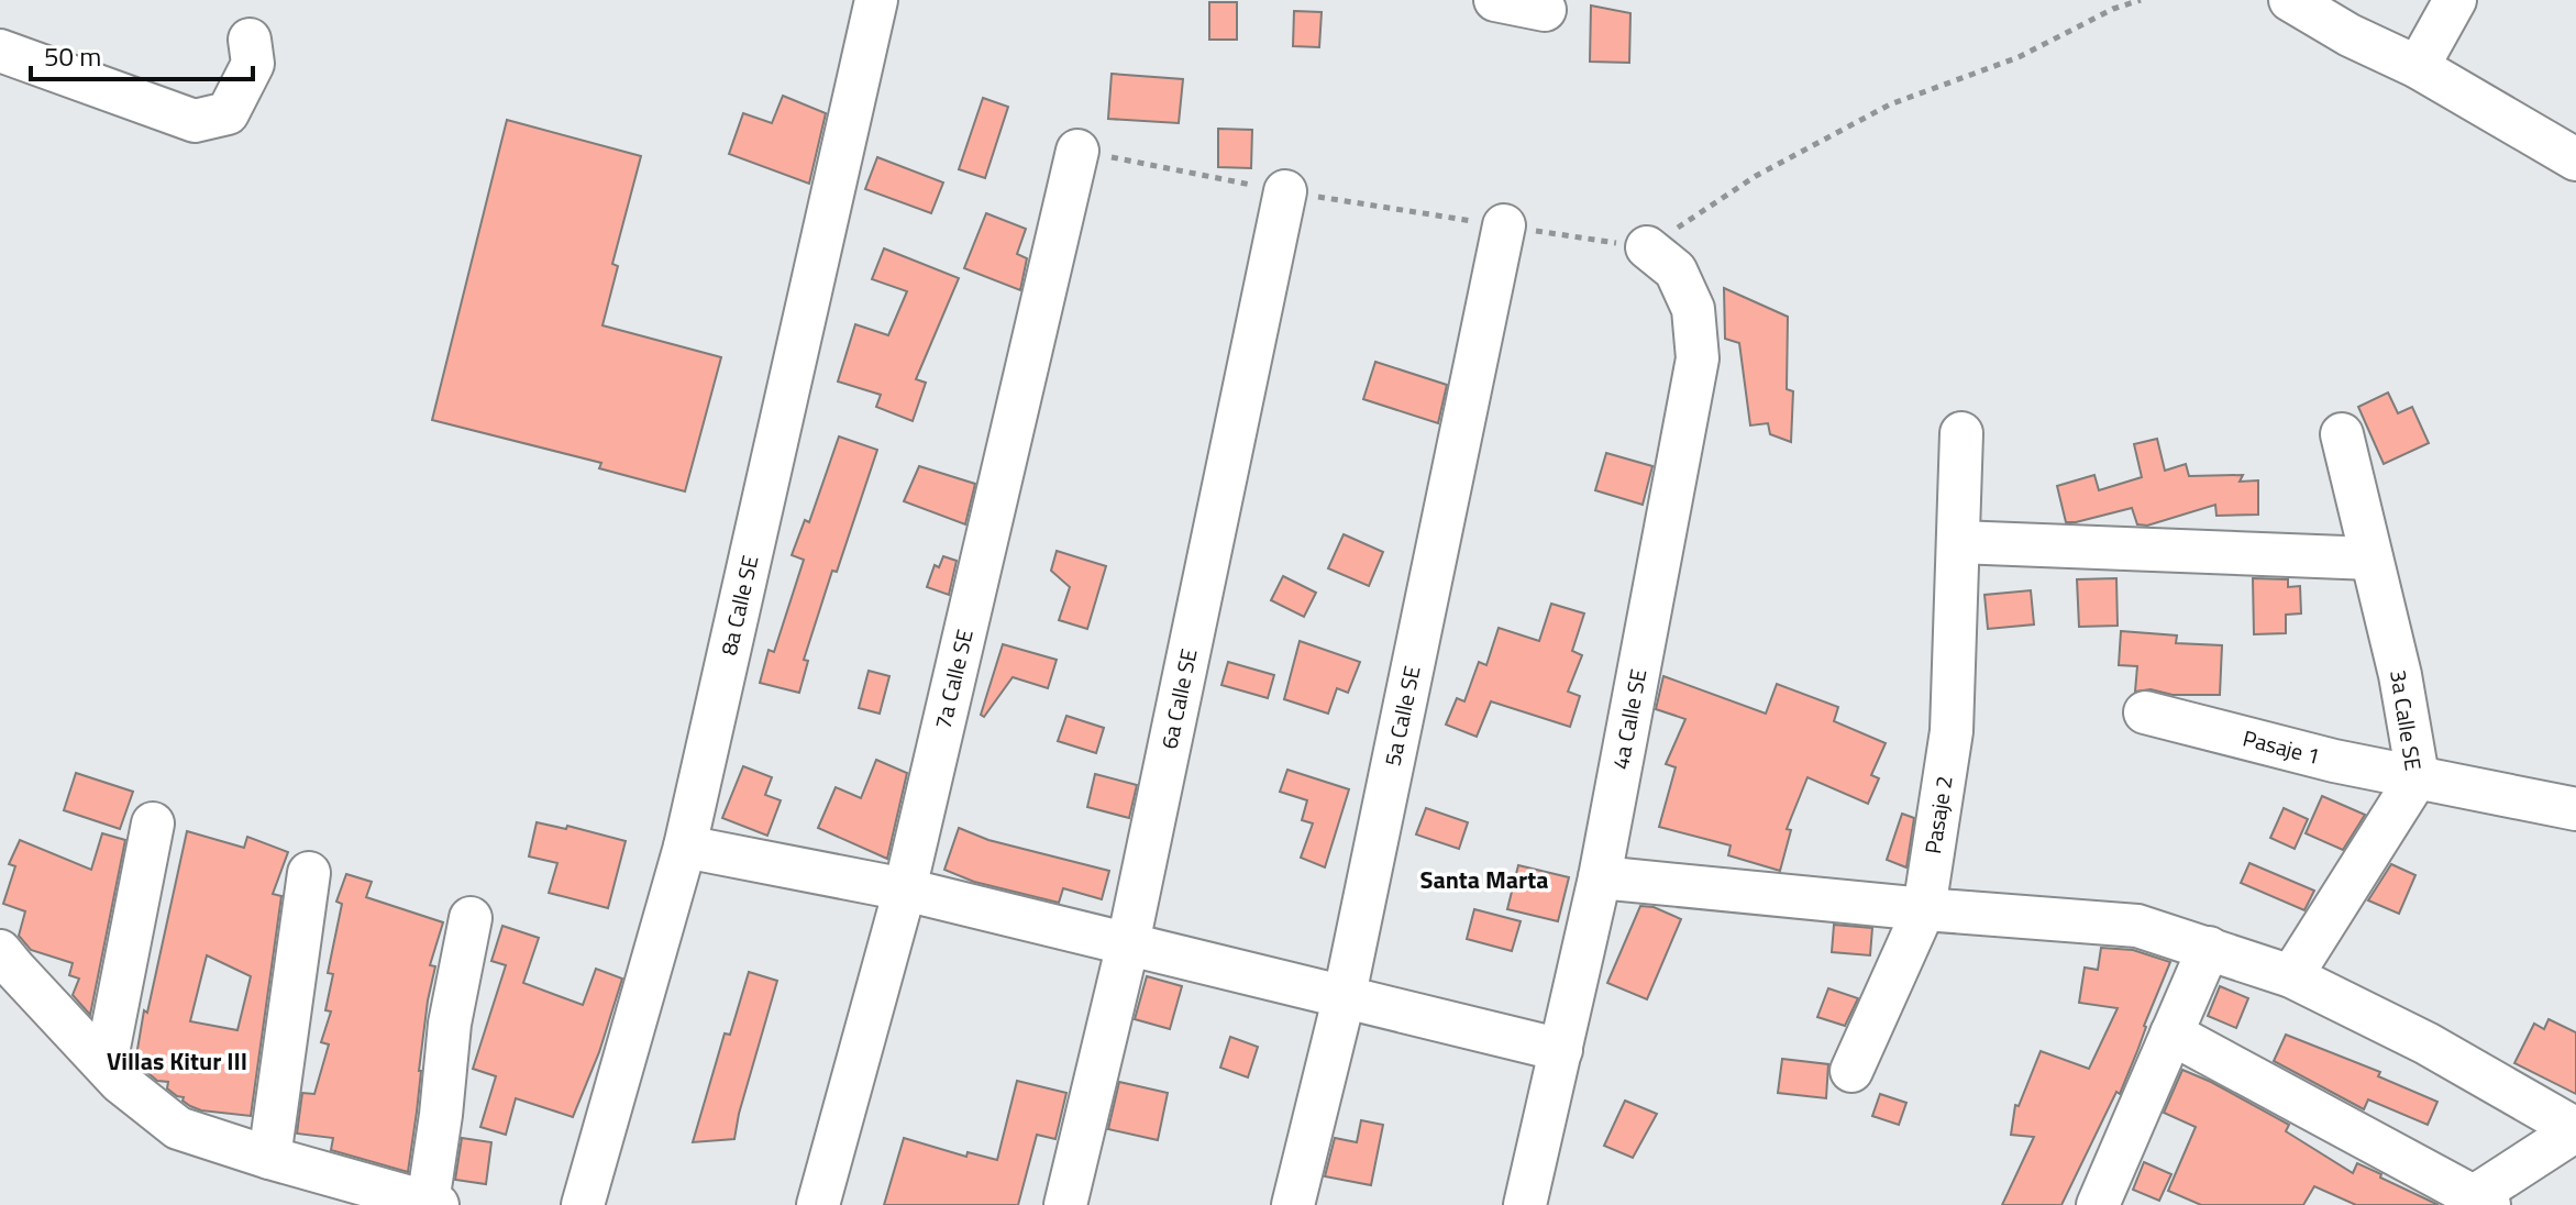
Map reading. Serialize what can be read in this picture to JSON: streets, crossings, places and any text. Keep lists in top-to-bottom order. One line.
{"streets":{"street":["8a Calle SE","7a Calle SE","6a Calle SE","5a Calle SE","4a Calle SE","3a Calle SE","Pasaje 1","Pasaje 2"]},"crossings":[["3a Calle SE","Pasaje 1"]],"districts":["Santa Marta","Villas Kitur III"],"scale_bar":"50 m"}
